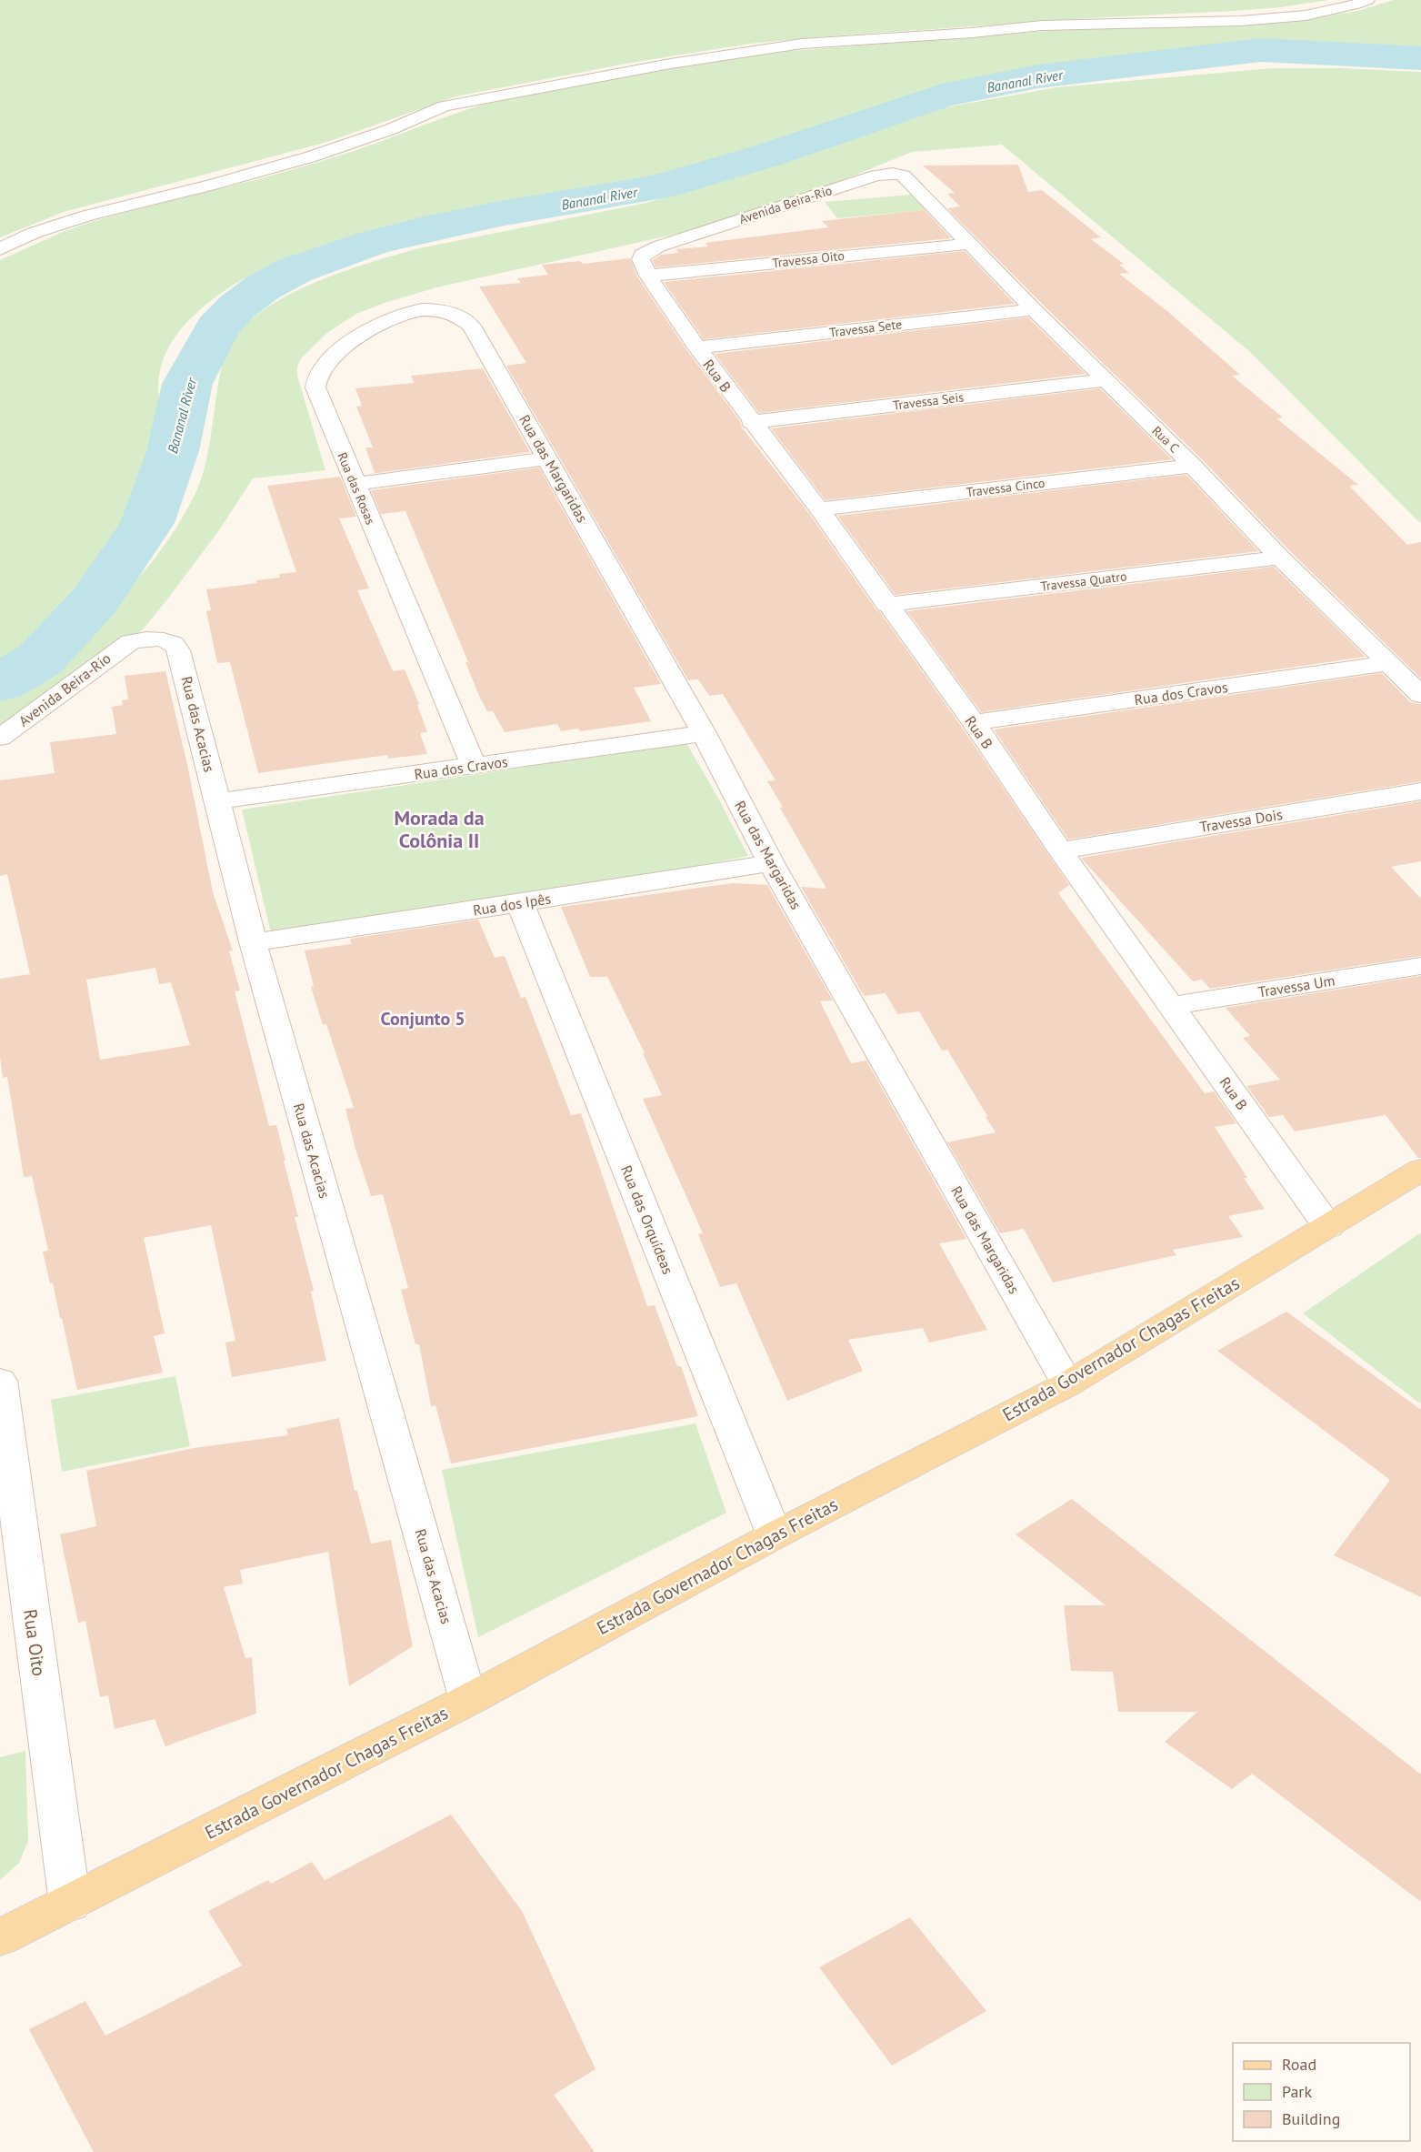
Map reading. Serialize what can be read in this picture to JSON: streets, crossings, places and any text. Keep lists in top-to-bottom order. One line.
{"streets":{"main road":["Estrada Governador Chagas Freitas"],"street":["Avenida Beira-Rio","Travessa Oito","Travessa Sete","Rua B","Travessa Seis","Rua C","Rua das Margaridas","Travessa Cinco","Rua das Rosas","Travessa Quatro","Rua dos Cravos","Rua das Acacias","Travessa Dois","Rua dos Ipês","Travessa Um","Rua das Orquídeas","Rua Oito"]},"crossings":[["Avenida Beira-Rio","Rua B"],["Avenida Beira-Rio","Rua C"],["Avenida Beira-Rio","Rua das Acacias"],["Travessa Oito","Rua B"],["Travessa Oito","Rua C"],["Travessa Sete","Rua B"],["Travessa Sete","Rua C"],["Rua B","Travessa Seis"],["Rua B","Travessa Cinco"],["Rua B","Travessa Quatro"],["Rua B","Rua dos Cravos"],["Rua B","Travessa Dois"],["Rua B","Travessa Um"],["Rua B","Estrada Governador Chagas Freitas"],["Travessa Seis","Rua C"],["Rua C","Travessa Cinco"],["Rua C","Travessa Quatro"],["Rua C","Rua dos Cravos"],["Rua das Margaridas","Rua das Rosas"],["Rua das Margaridas","Rua dos Cravos"],["Rua das Margaridas","Rua dos Ipês"],["Rua das Margaridas","Estrada Governador Chagas Freitas"],["Rua das Rosas","Rua dos Cravos"],["Rua dos Cravos","Rua das Acacias"],["Rua das Acacias","Rua dos Ipês"],["Rua das Acacias","Estrada Governador Chagas Freitas"],["Rua dos Ipês","Rua das Orquídeas"],["Rua das Orquídeas","Estrada Governador Chagas Freitas"],["Estrada Governador Chagas Freitas","Rua Oito"]],"districts":["Morada da Colônia II","Conjunto 5"],"water":["Bananal River"],"legend":["Road","Park","Building"]}
